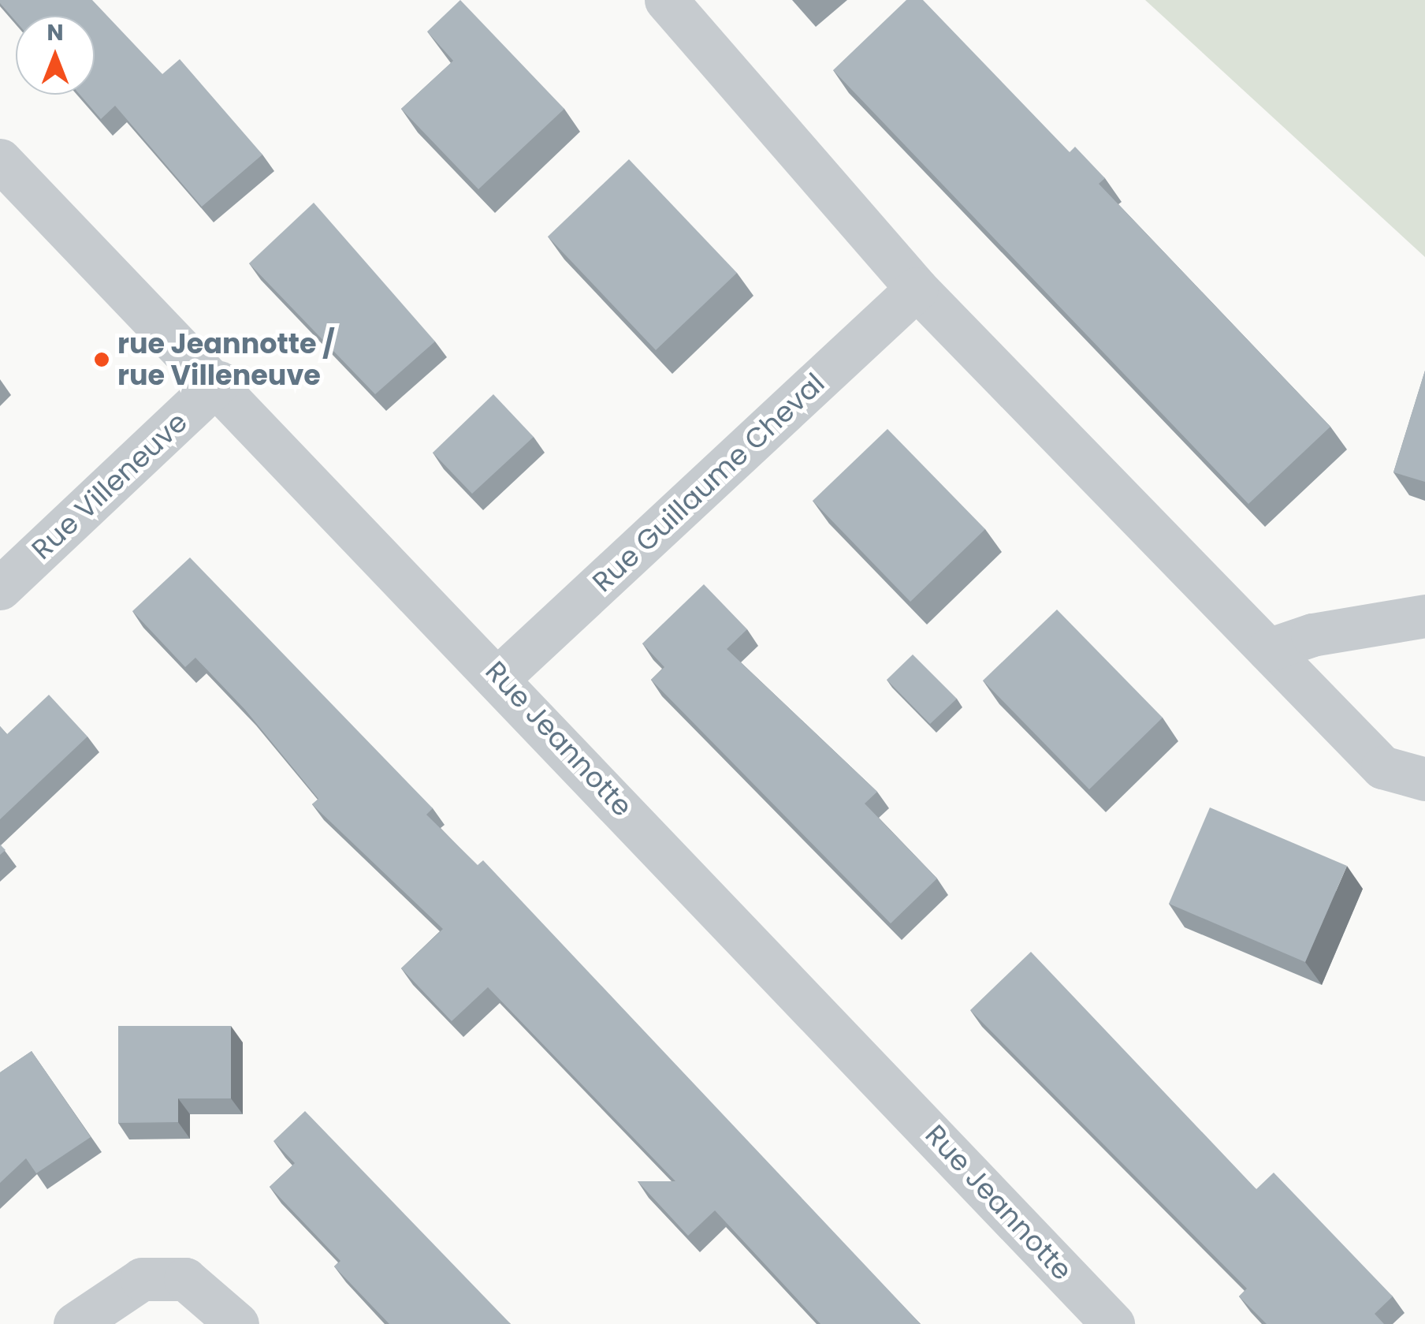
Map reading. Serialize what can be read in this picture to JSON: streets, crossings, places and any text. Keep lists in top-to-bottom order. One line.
{"streets":{"street":["Rue Guillaume Cheval","Rue Villeneuve","Rue Jeannotte"]},"crossings":[["Rue Guillaume Cheval","Rue Jeannotte"],["Rue Villeneuve","Rue Jeannotte"]],"places":["rue Jeannotte / rue Villeneuve"],"north":"top"}
